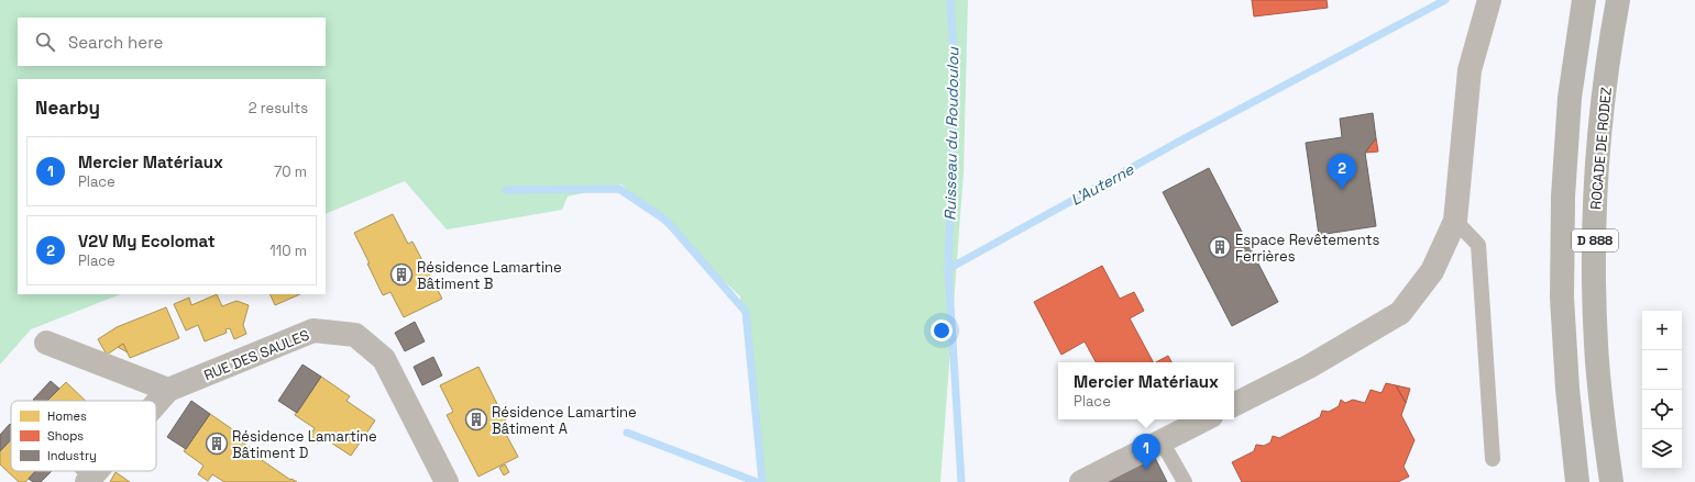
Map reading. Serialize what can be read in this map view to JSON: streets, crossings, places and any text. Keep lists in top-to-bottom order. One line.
{"streets":{"highway":["ROCADE DE RODEZ","D 888"],"street":["RUE DES SAULES"]},"water":["Ruisseau du Roudoulou","L'Auterne"],"places":{"building":["Espace Revêtements Ferrières","Résidence Lamartine Bâtiment B","Résidence Lamartine Bâtiment A","Résidence Lamartine Bâtiment D"]},"legend":["Homes","Shops","Industry"],"page":{"search":"Search here","heading":["Nearby","2 results"],"list":[{"mark":"1","name":"Mercier Matériaux","note":"Place","value":"70 m"},{"mark":"2","name":"V2V My Ecolomat","note":"Place","value":"110 m"}],"pins":["2","1"],"map_buttons":["+","−"],"popup":["Mercier Matériaux","Place"]}}
